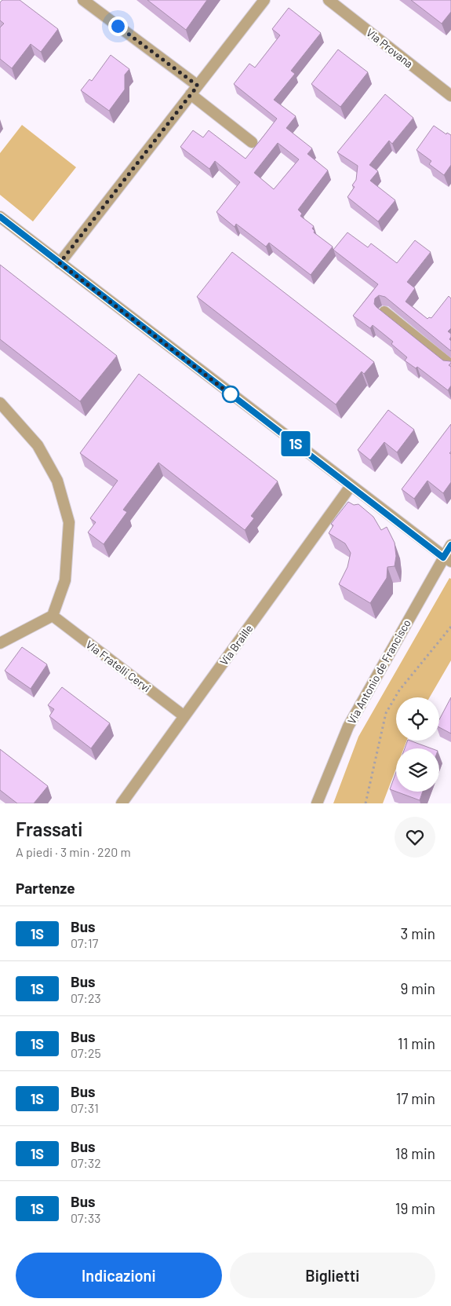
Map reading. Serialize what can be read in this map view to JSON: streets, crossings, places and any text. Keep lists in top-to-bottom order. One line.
{"streets":{"street":["Via Provana","Via Braille","Via Fratelli Cervi","Via Antonio de Francisco"]},"crossings":[["Via Braille","Via Fratelli Cervi"]],"lines":["bus line 1S"],"page":{"on_map":"1S","heading":[["Frassati","A piedi · 3 min · 220 m"],"Partenze"],"list":[{"mark":"1S","name":"Bus","note":"07:17","value":"3 min"},{"mark":"1S","name":"Bus","note":"07:23","value":"9 min"},{"mark":"1S","name":"Bus","note":"07:25","value":"11 min"},{"mark":"1S","name":"Bus","note":"07:31","value":"17 min"},{"mark":"1S","name":"Bus","note":"07:32","value":"18 min"},{"mark":"1S","name":"Bus","note":"07:33","value":"19 min"}],"buttons":["Indicazioni","Biglietti"]}}
